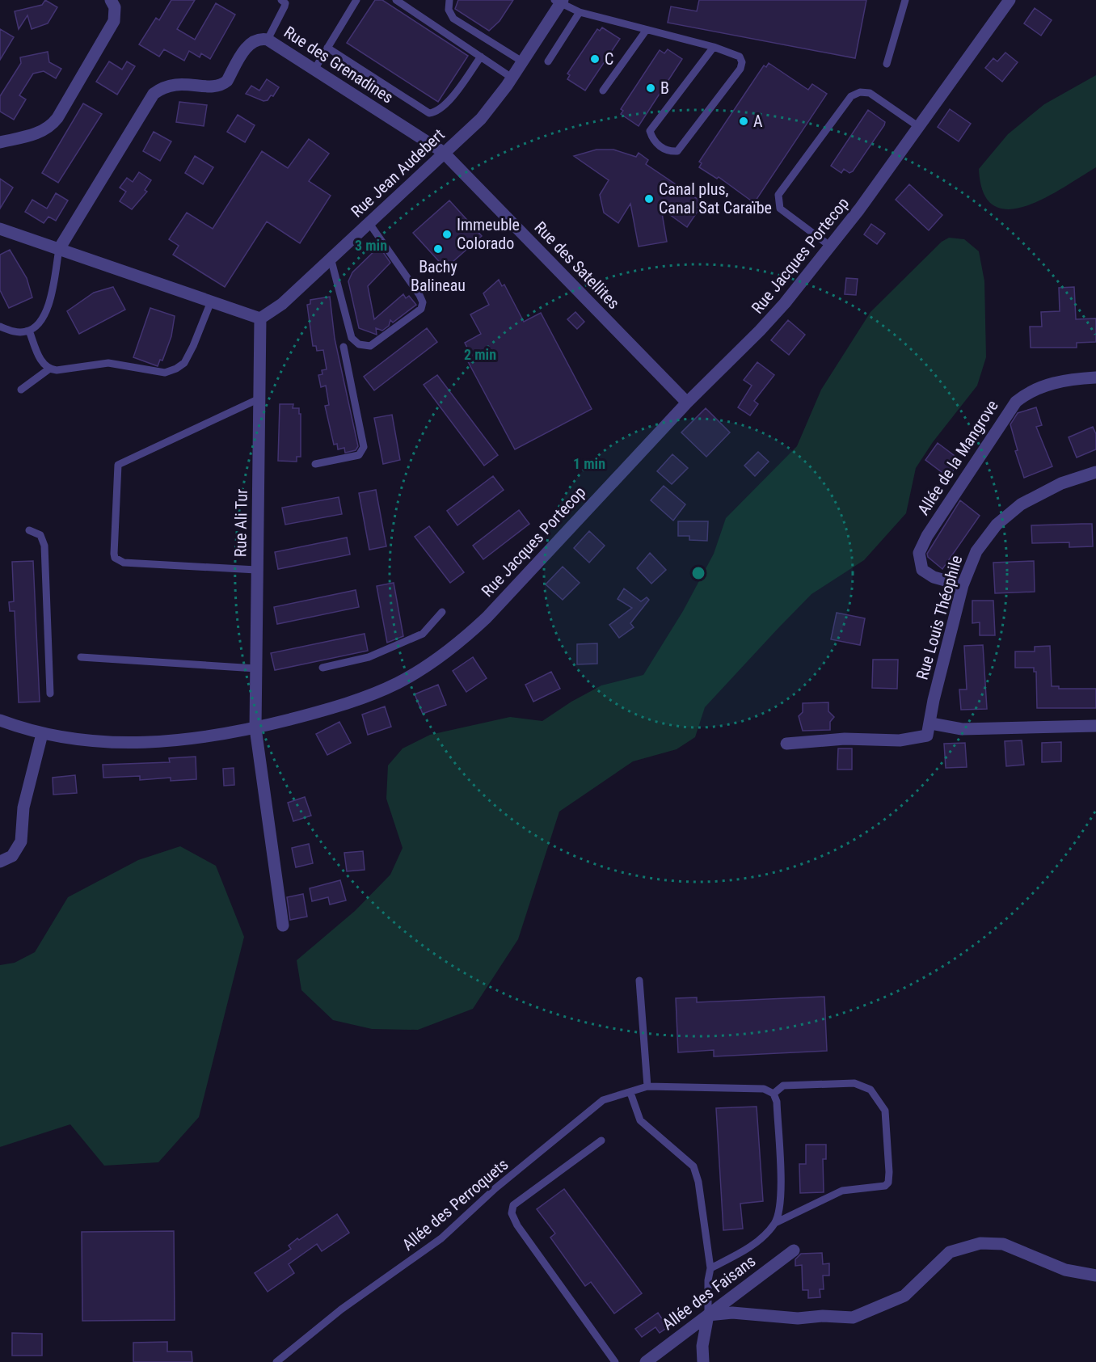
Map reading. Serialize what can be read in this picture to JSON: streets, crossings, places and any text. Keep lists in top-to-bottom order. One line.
{"streets":{"street":["Rue des Grenadines","Rue Jean Audebert","Rue Jacques Portecop","Rue des Satellites","Allée de la Mangrove","Rue Ali Tur","Rue Louis Théophile","Allée des Faisans"],"lane":["Allée des Perroquets"]},"crossings":[["Rue des Grenadines","Rue Jean Audebert"],["Rue des Grenadines","Rue des Satellites"],["Rue Jean Audebert","Rue des Satellites"],["Rue Jean Audebert","Rue Ali Tur"],["Rue Jacques Portecop","Rue des Satellites"],["Rue Jacques Portecop","Rue Ali Tur"],["Allée de la Mangrove","Rue Louis Théophile"]],"places":["C","B","A","Canal plus, Canal Sat Caraïbe","Immeuble Colorado","Bachy Balineau"],"rings":["3 min","2 min","1 min"]}
